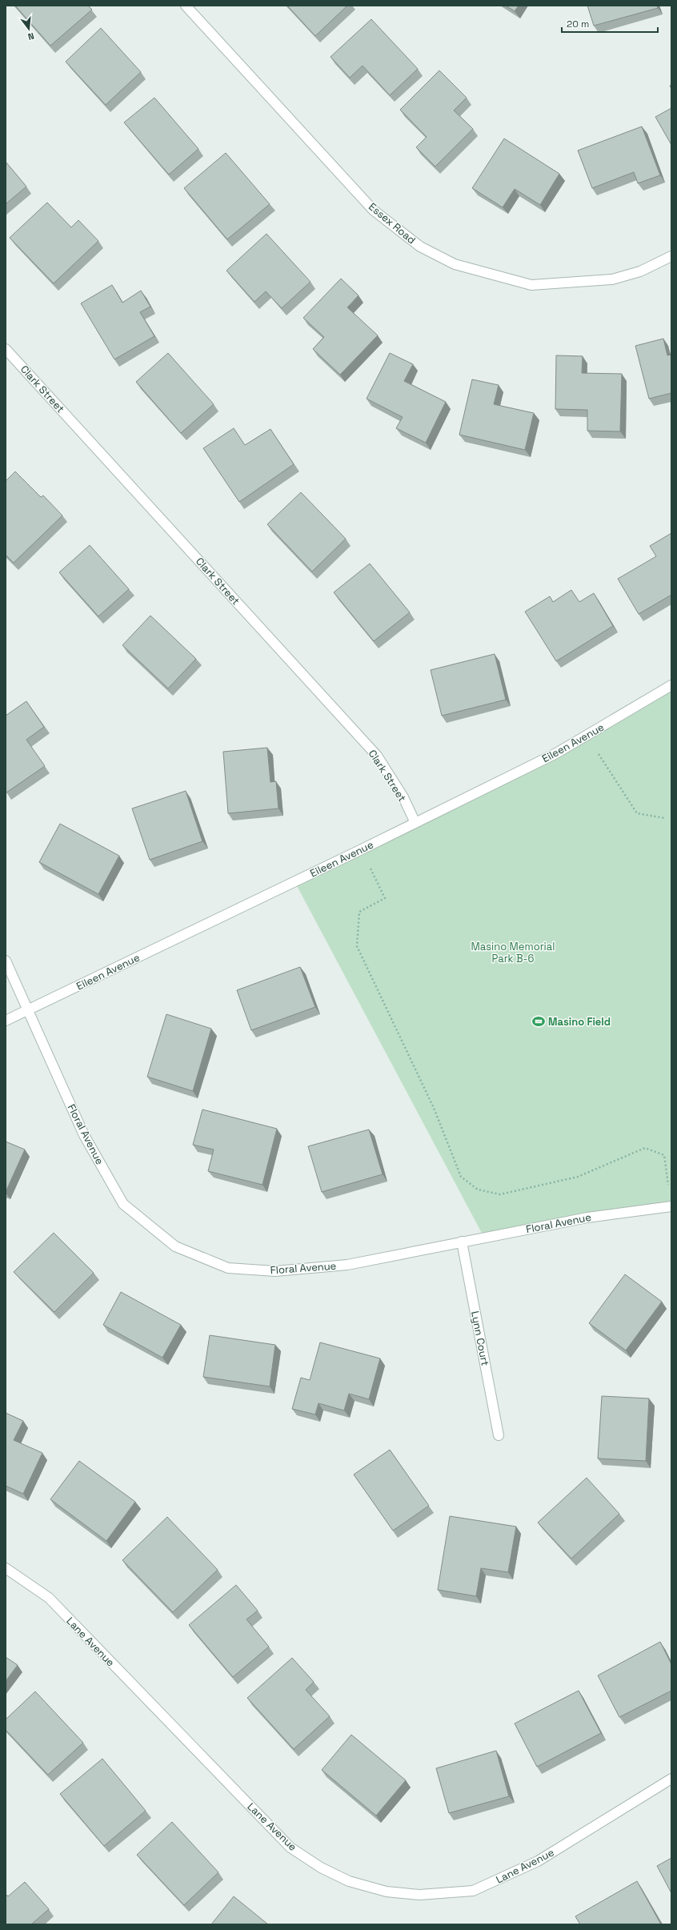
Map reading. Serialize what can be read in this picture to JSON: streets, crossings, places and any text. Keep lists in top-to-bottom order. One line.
{"streets":{"street":["Essex Road","Clark Street","Eileen Avenue","Floral Avenue","Lynn Court","Lane Avenue"]},"crossings":[["Clark Street","Eileen Avenue"],["Eileen Avenue","Floral Avenue"],["Floral Avenue","Lynn Court"]],"parks":["Masino Memorial Park B-6"],"places":{"sports":["Masino Field"]},"scale_bar":"20 m","north":"bottom"}
